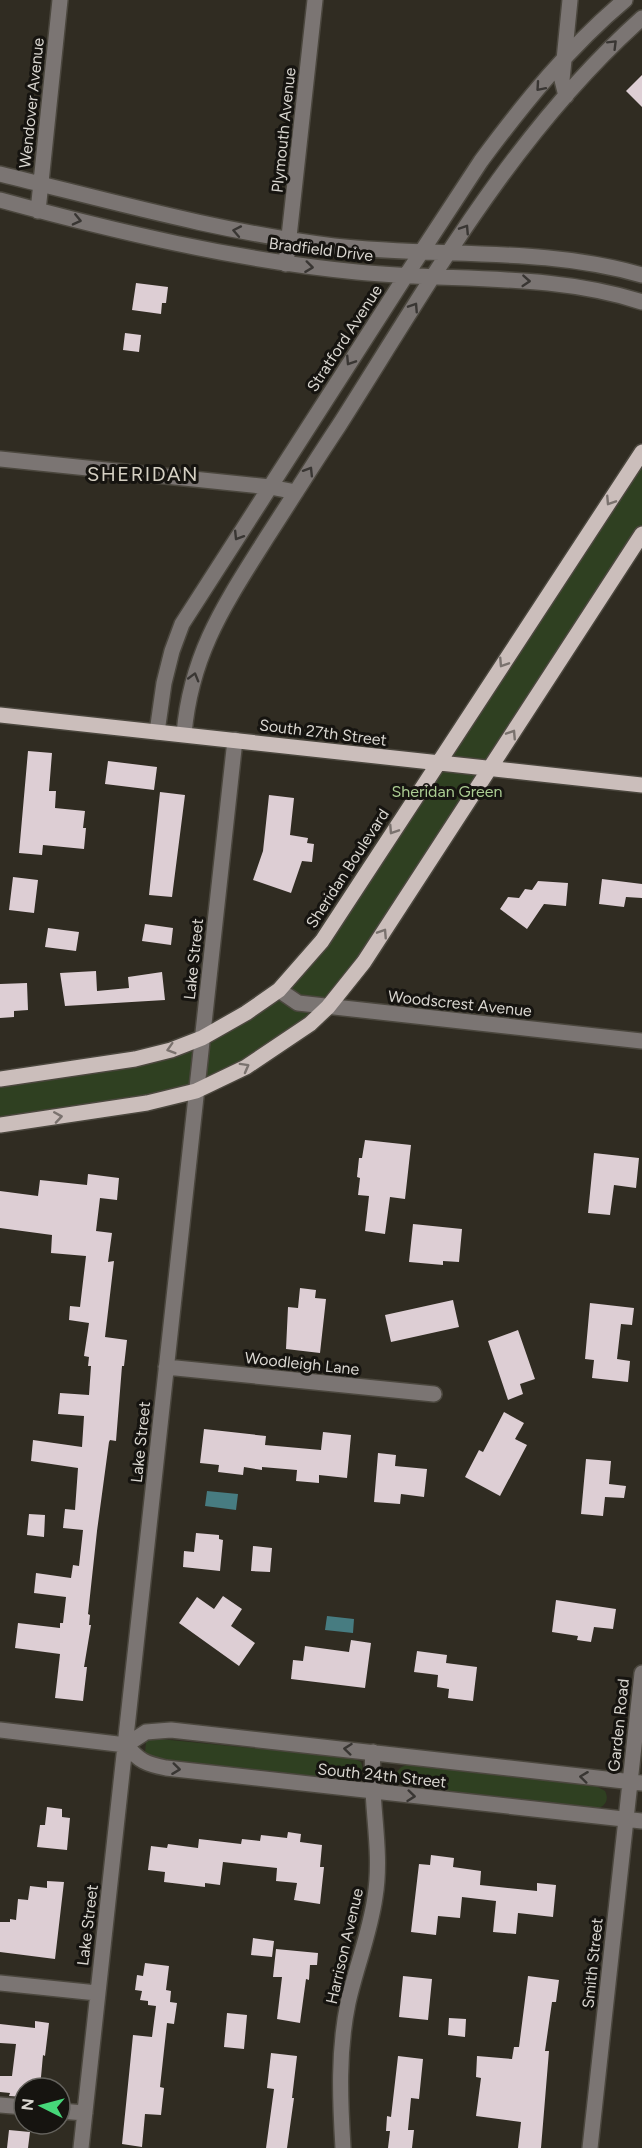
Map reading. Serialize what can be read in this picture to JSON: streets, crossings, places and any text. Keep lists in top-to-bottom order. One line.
{"streets":{"main road":["South 27th Street","Sheridan Boulevard"],"street":["Wendover Avenue","Plymouth Avenue","Bradfield Drive","Stratford Avenue","Lake Street","Woodscrest Avenue","Woodleigh Lane","Garden Road","South 24th Street","Harrison Avenue","Smith Street"]},"crossings":[["Wendover Avenue","Bradfield Drive"],["Plymouth Avenue","Bradfield Drive"],["Bradfield Drive","Stratford Avenue"],["Stratford Avenue","South 27th Street"],["South 27th Street","Sheridan Boulevard"],["South 27th Street","Lake Street"],["Sheridan Boulevard","Lake Street"],["Sheridan Boulevard","Woodscrest Avenue"],["Lake Street","Woodleigh Lane"],["Lake Street","South 24th Street"],["Garden Road","South 24th Street"],["Garden Road","Smith Street"],["South 24th Street","Harrison Avenue"],["South 24th Street","Smith Street"]],"districts":["SHERIDAN"],"parks":["Sheridan Green"],"north":"left"}
